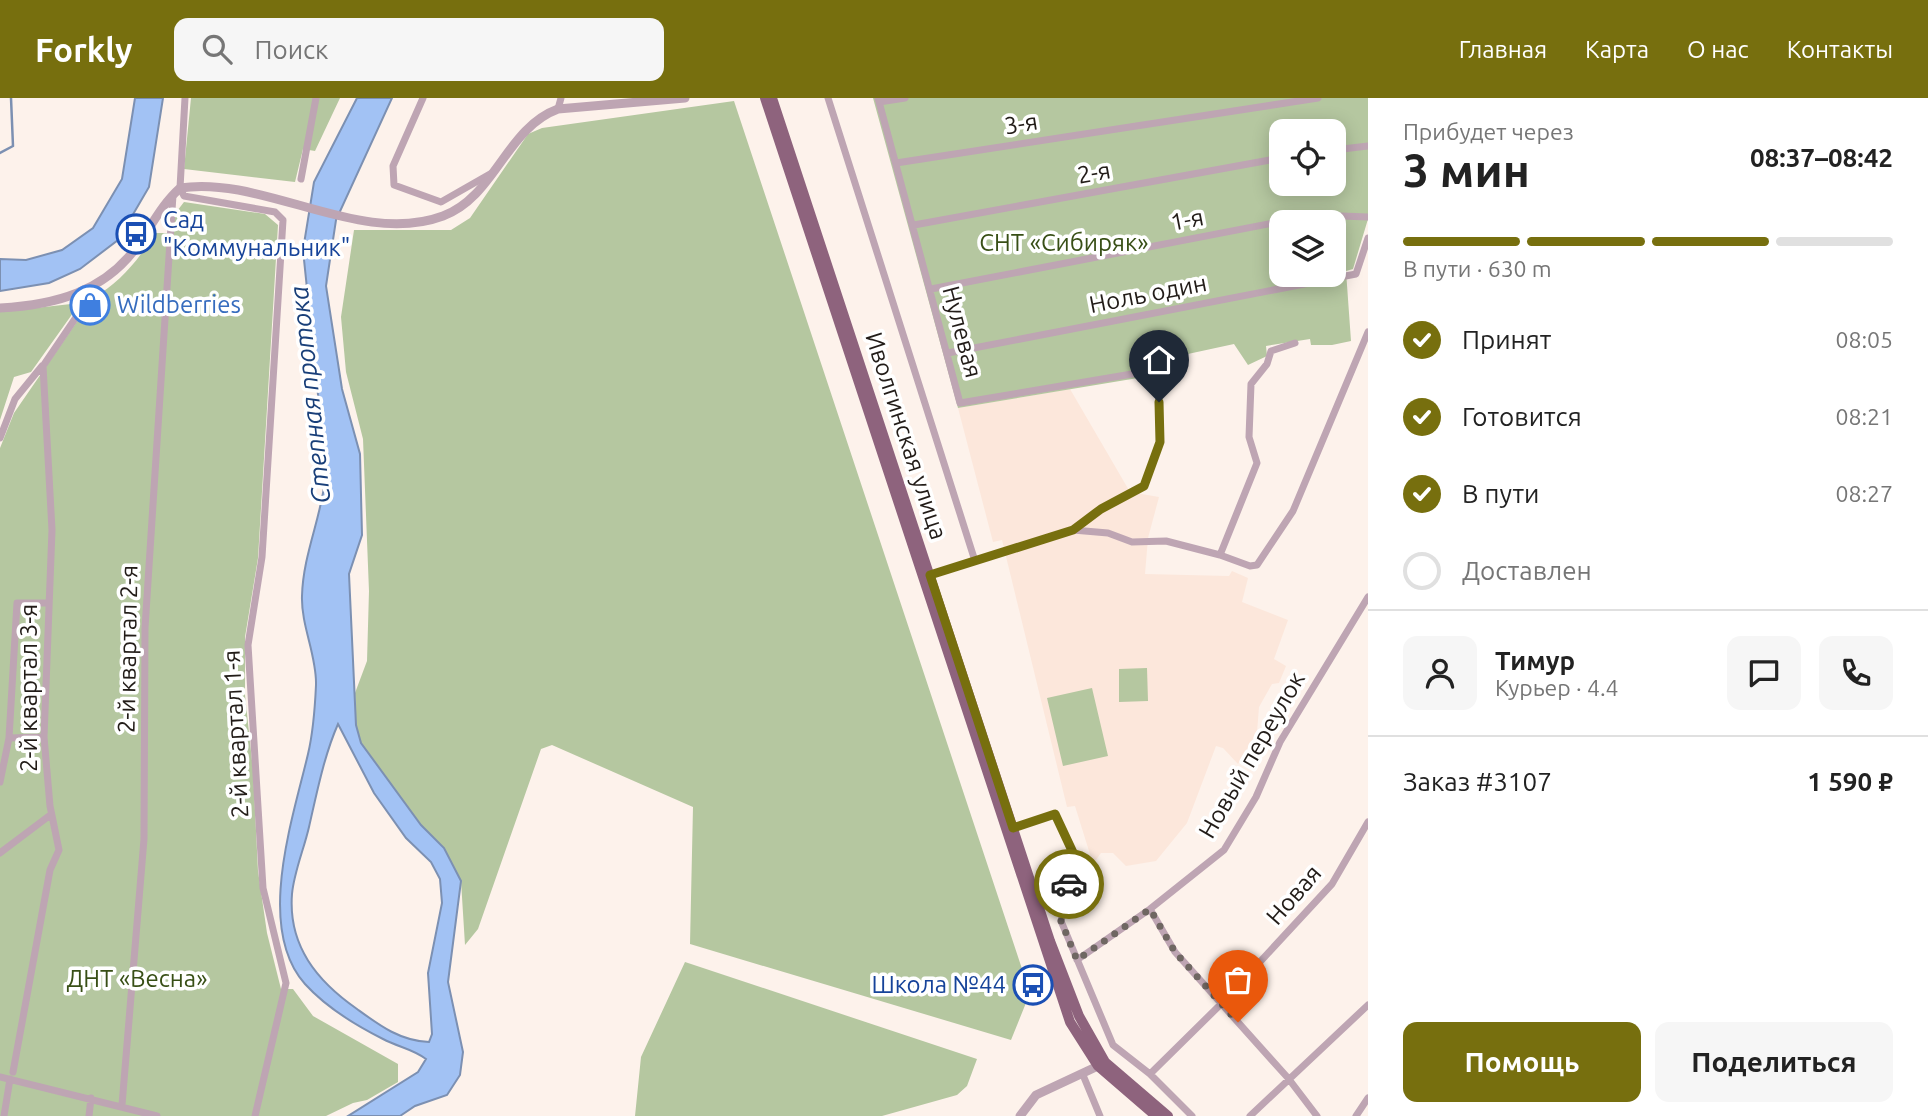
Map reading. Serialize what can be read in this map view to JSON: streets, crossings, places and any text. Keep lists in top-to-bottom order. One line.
{"streets":{"main road":["Иволгинская улица"],"street":["3-я","2-я","1-я","Ноль один","Нулевая","2-й квартал 2-я","2-й квартал 3-я","2-й квартал 1-я","Новый переулок","Новая"]},"crossings":[["3-я","Нулевая"],["2-я","Нулевая"],["1-я","Нулевая"],["Ноль один","Нулевая"],["2-й квартал 2-я","2-й квартал 1-я"]],"water":["Степная протока"],"parks":["СНТ «Сибиряк»","ДНТ «Весна»"],"places":{"bus stop":["Сад \"Коммунальник\"","Школа №44"],"shop":["Wildberries"]},"page":{"header":"Forkly","search":"Поиск","nav":["Главная","Карта","О нас","Контакты"],"heading":["3 мин","Прибудет через","08:37–08:42"],"panel":["Тимур","Курьер · 4.4","Заказ #3107","1 590 ₽"],"bar":"В пути · 630 m","list":[["Принят","08:05"],["Готовится","08:21"],["В пути","08:27"],"Доставлен"],"buttons":["Помощь","Поделиться"]}}
